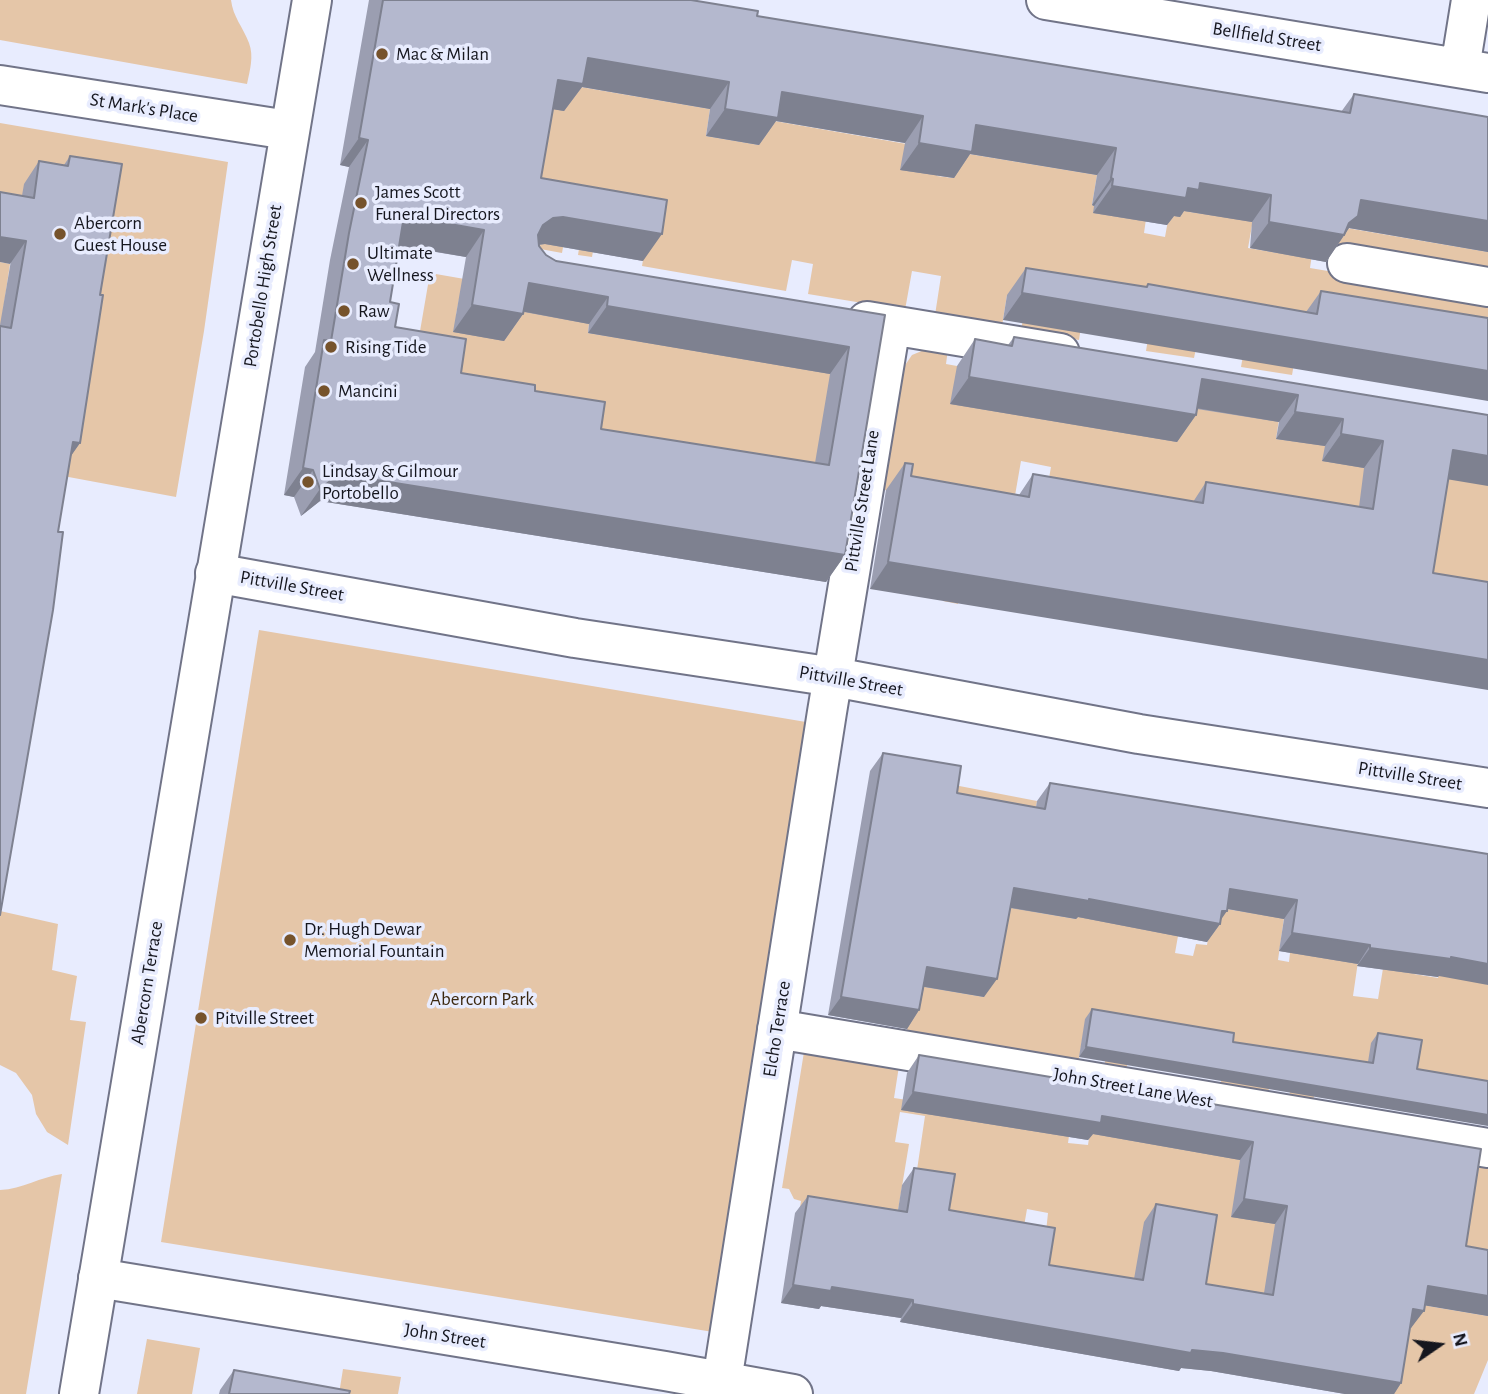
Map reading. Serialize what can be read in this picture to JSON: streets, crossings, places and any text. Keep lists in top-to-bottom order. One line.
{"streets":{"street":["Bellfield Street","St Mark's Place","Portobello High Street","Pittville Street Lane","Pittville Street","Abercorn Terrace","Elcho Terrace","John Street Lane West","John Street"]},"crossings":[["St Mark's Place","Portobello High Street"],["Portobello High Street","Pittville Street"],["Portobello High Street","Abercorn Terrace"],["Pittville Street Lane","Pittville Street"],["Pittville Street Lane","Elcho Terrace"],["Pittville Street","Abercorn Terrace"],["Pittville Street","Elcho Terrace"],["Abercorn Terrace","John Street"],["Elcho Terrace","John Street Lane West"],["Elcho Terrace","John Street"]],"parks":["Abercorn Park"],"places":["Mac & Milan","James Scott Funeral Directors","Abercorn Guest House","Ultimate Wellness","Raw","Rising Tide","Mancini","Lindsay & Gilmour Portobello","Dr. Hugh Dewar Memorial Fountain","Pitville Street"],"north":"right"}
